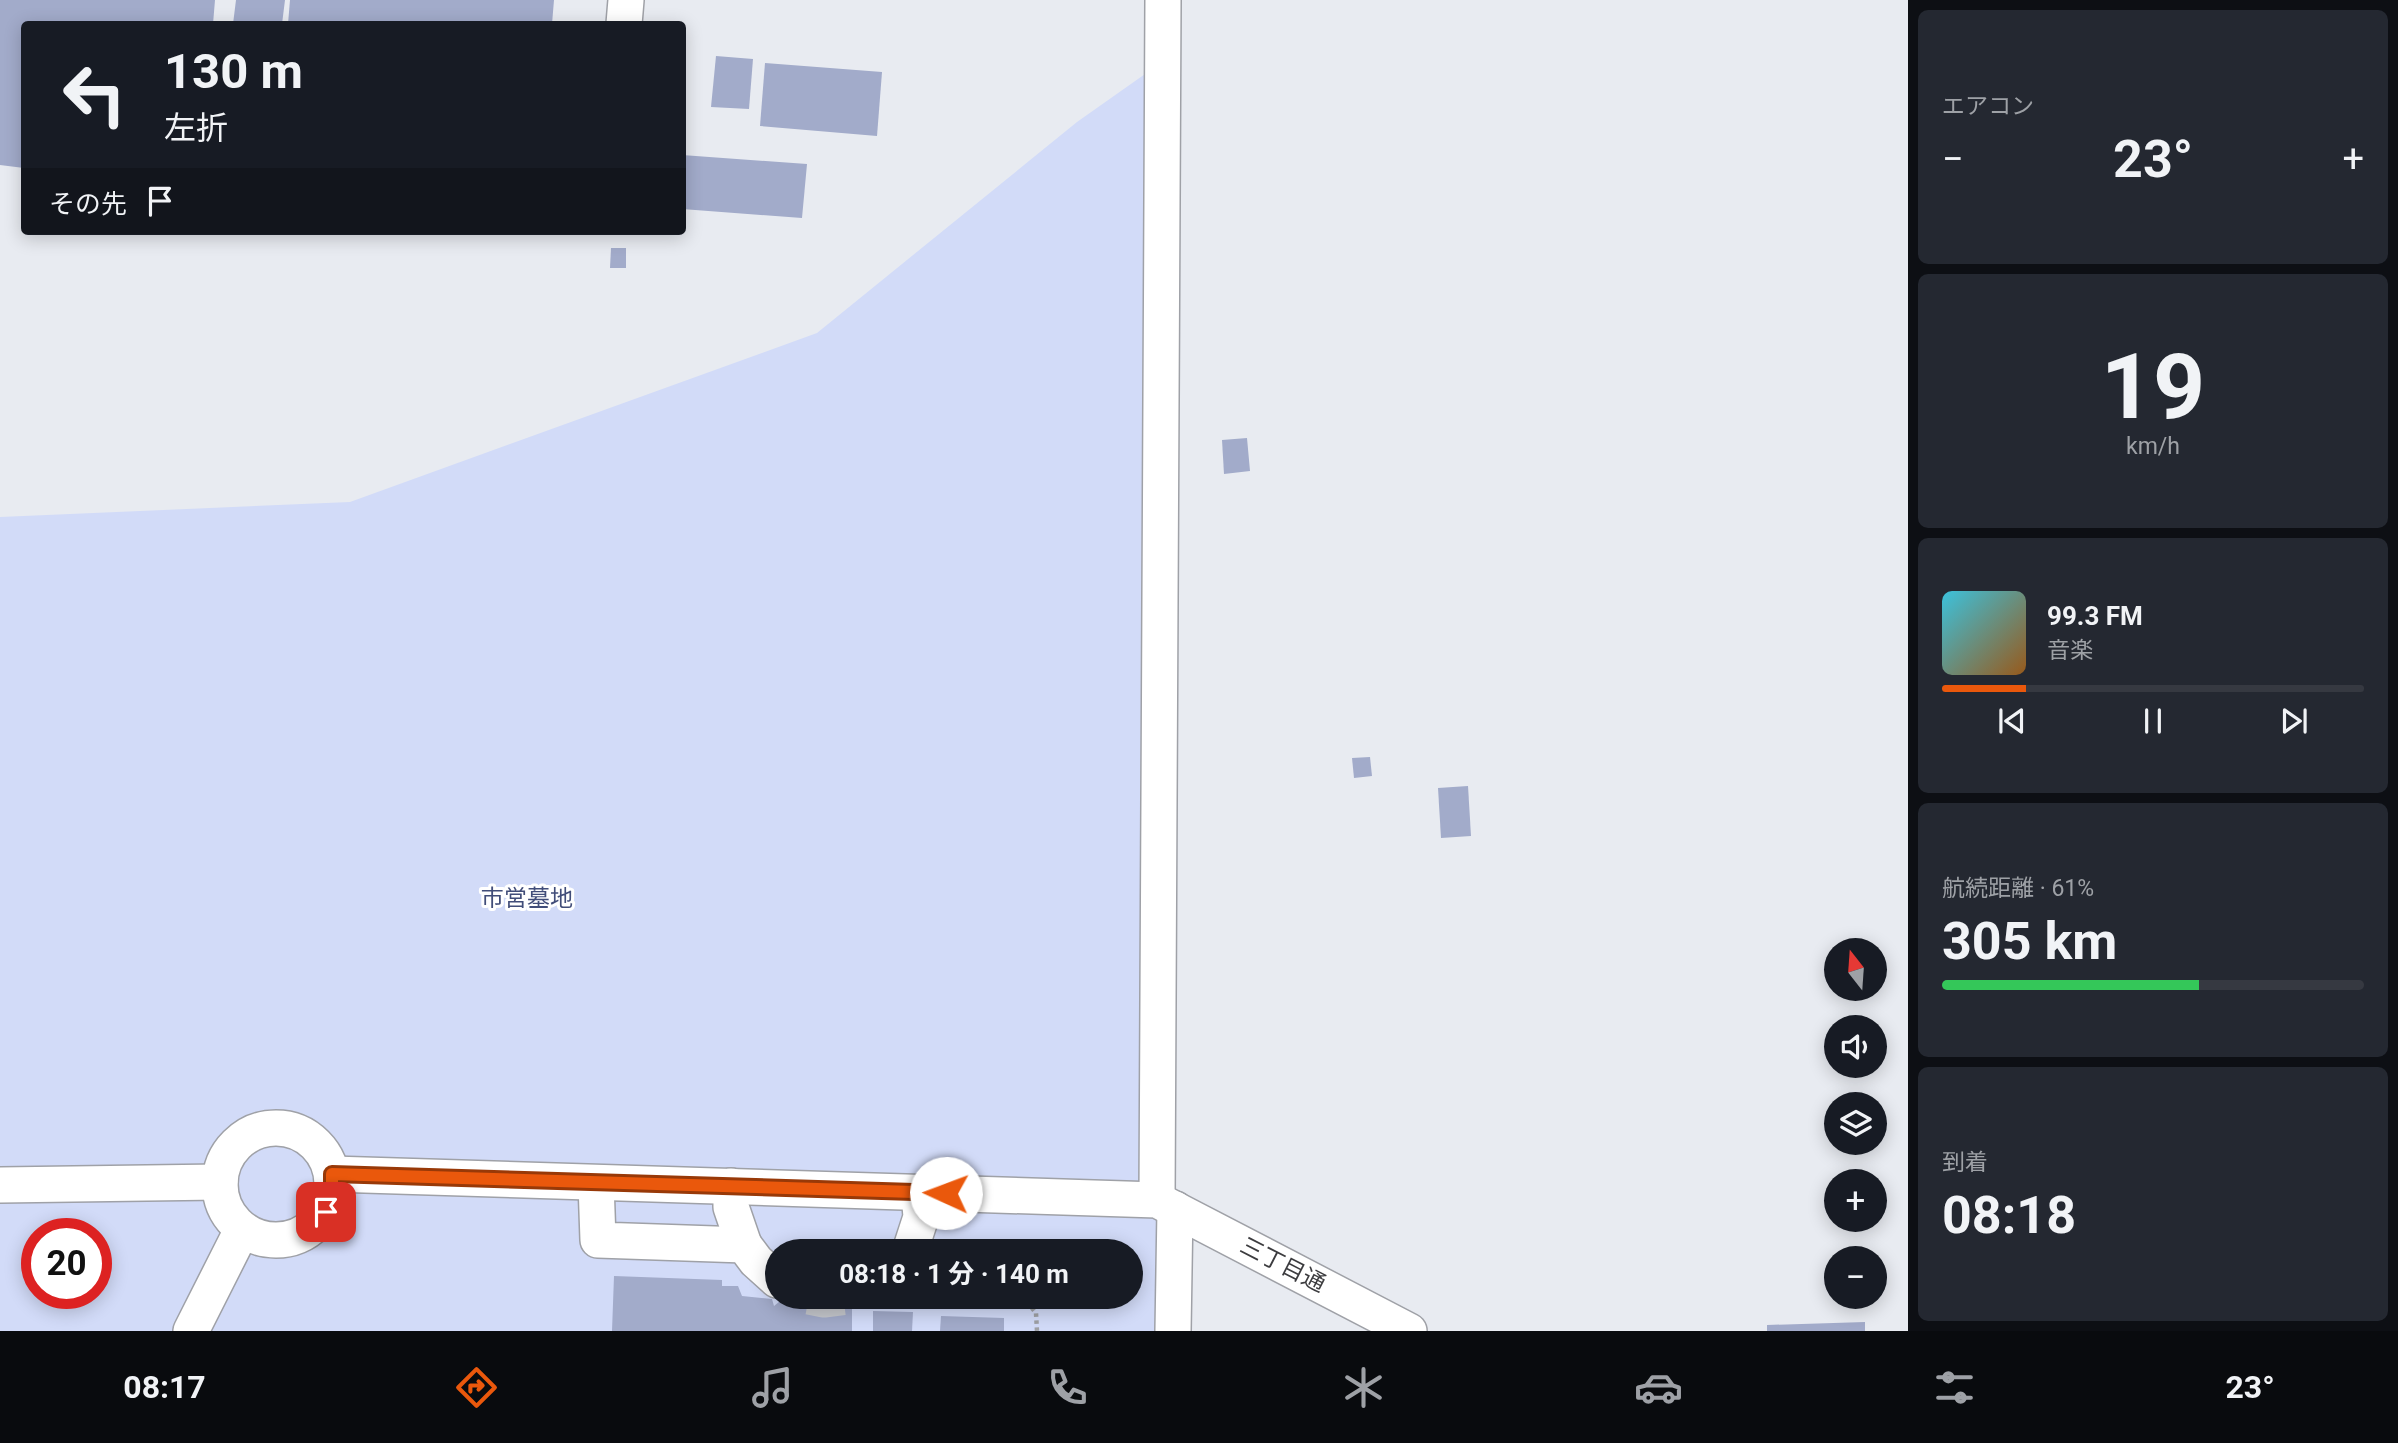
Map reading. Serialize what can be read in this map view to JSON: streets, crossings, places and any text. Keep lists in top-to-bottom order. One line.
{"streets":{"street":["三丁目通"]},"parks":["市営墓地"],"north":"top","page":{"tile":["エアコン",["19","km/h"],["航続距離 · 61%","305 km"],["到着","08:18"]],"turn":["130 m","左折"],"heat":["−","23°","+"],"then":"その先","song":["99.3 FM","音楽"],"map_buttons":["+","−"],"limit":"20","trip":"08:18 · 1 分 · 140 m","tabs":["08:17","23°"]}}
